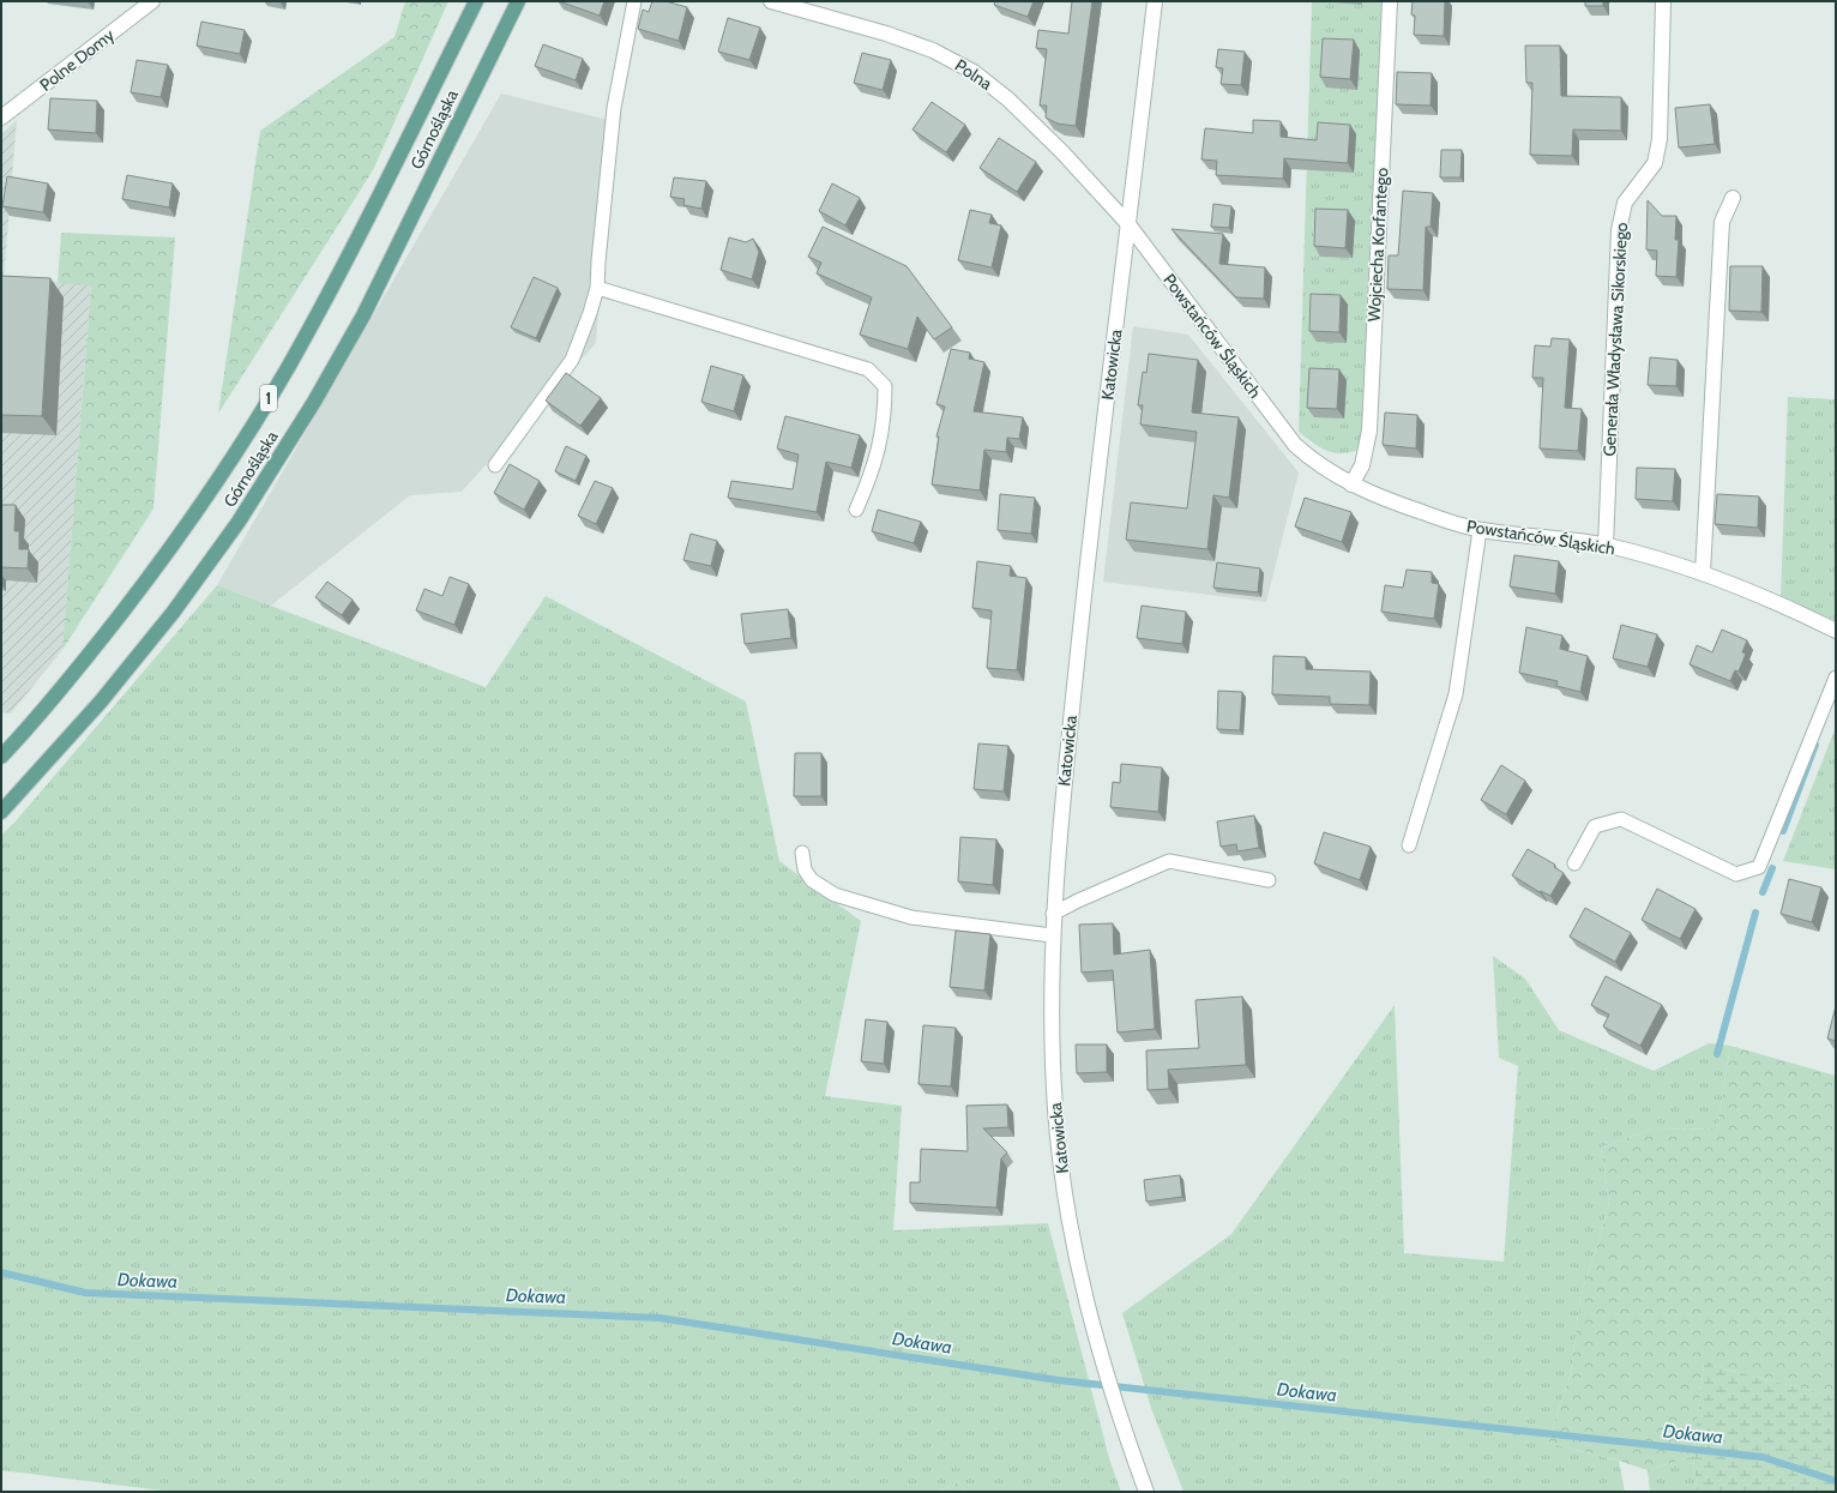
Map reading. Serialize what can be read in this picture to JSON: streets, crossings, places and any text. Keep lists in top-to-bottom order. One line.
{"streets":{"main road":["Górnośląska","1"],"street":["Polne Domy","Polna","Wojciecha Korfantego","Powstańców Śląskich","Generała Władysława Sikorskiego","Katowicka"]},"crossings":[["Polna","Powstańców Śląskich"],["Polna","Katowicka"],["Wojciecha Korfantego","Powstańców Śląskich"],["Powstańców Śląskich","Generała Władysława Sikorskiego"],["Powstańców Śląskich","Katowicka"]],"water":["Dokawa"]}
